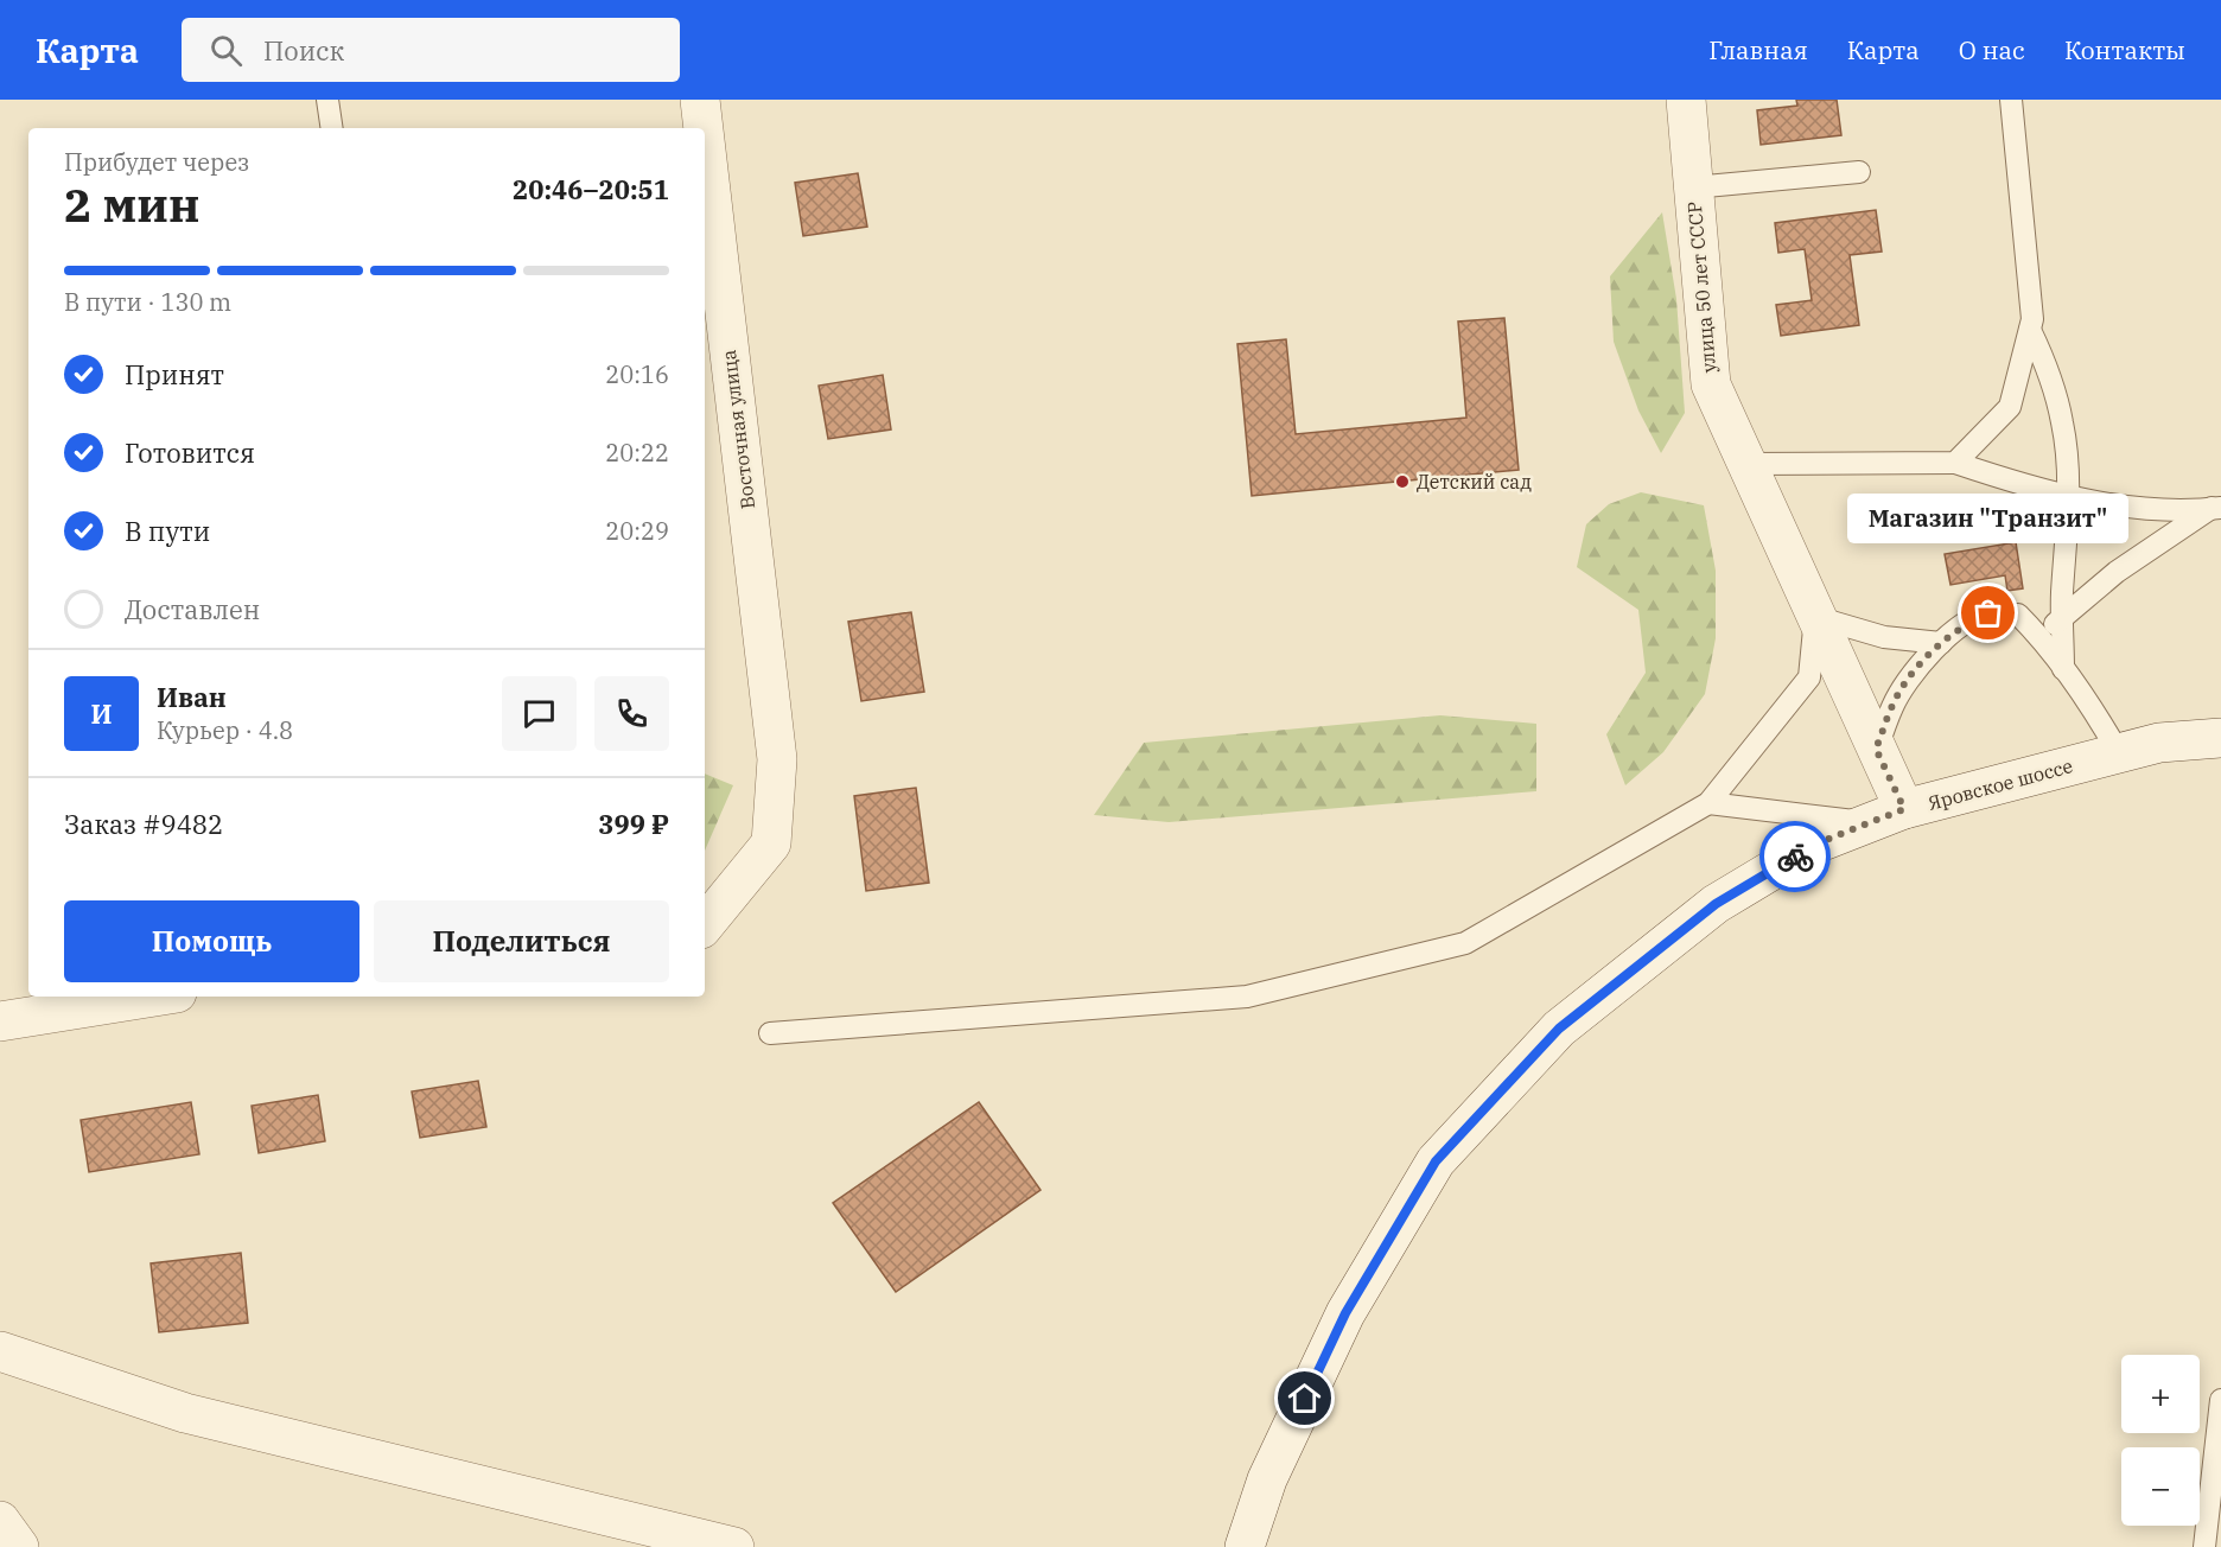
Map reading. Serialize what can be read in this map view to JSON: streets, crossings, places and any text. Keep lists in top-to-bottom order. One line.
{"streets":{"street":["улица 50 лет СССР","Восточная улица","Яровское шоссе"]},"crossings":[["улица 50 лет СССР","Яровское шоссе"]],"places":["Детский сад","Магазин \"Транзит\""],"page":{"header":"Карта","search":"Поиск","nav":["Главная","Карта","О нас","Контакты"],"heading":["2 мин","Прибудет через","20:46–20:51"],"panel":["Иван","Курьер · 4.8","Заказ #9482","399 ₽"],"bar":"В пути · 130 m","list":[["Принят","20:16"],["Готовится","20:22"],["В пути","20:29"],"Доставлен"],"bubble":"Магазин \"Транзит\"","round":"И","buttons":["Помощь","Поделиться"],"map_buttons":["+","−"]}}
